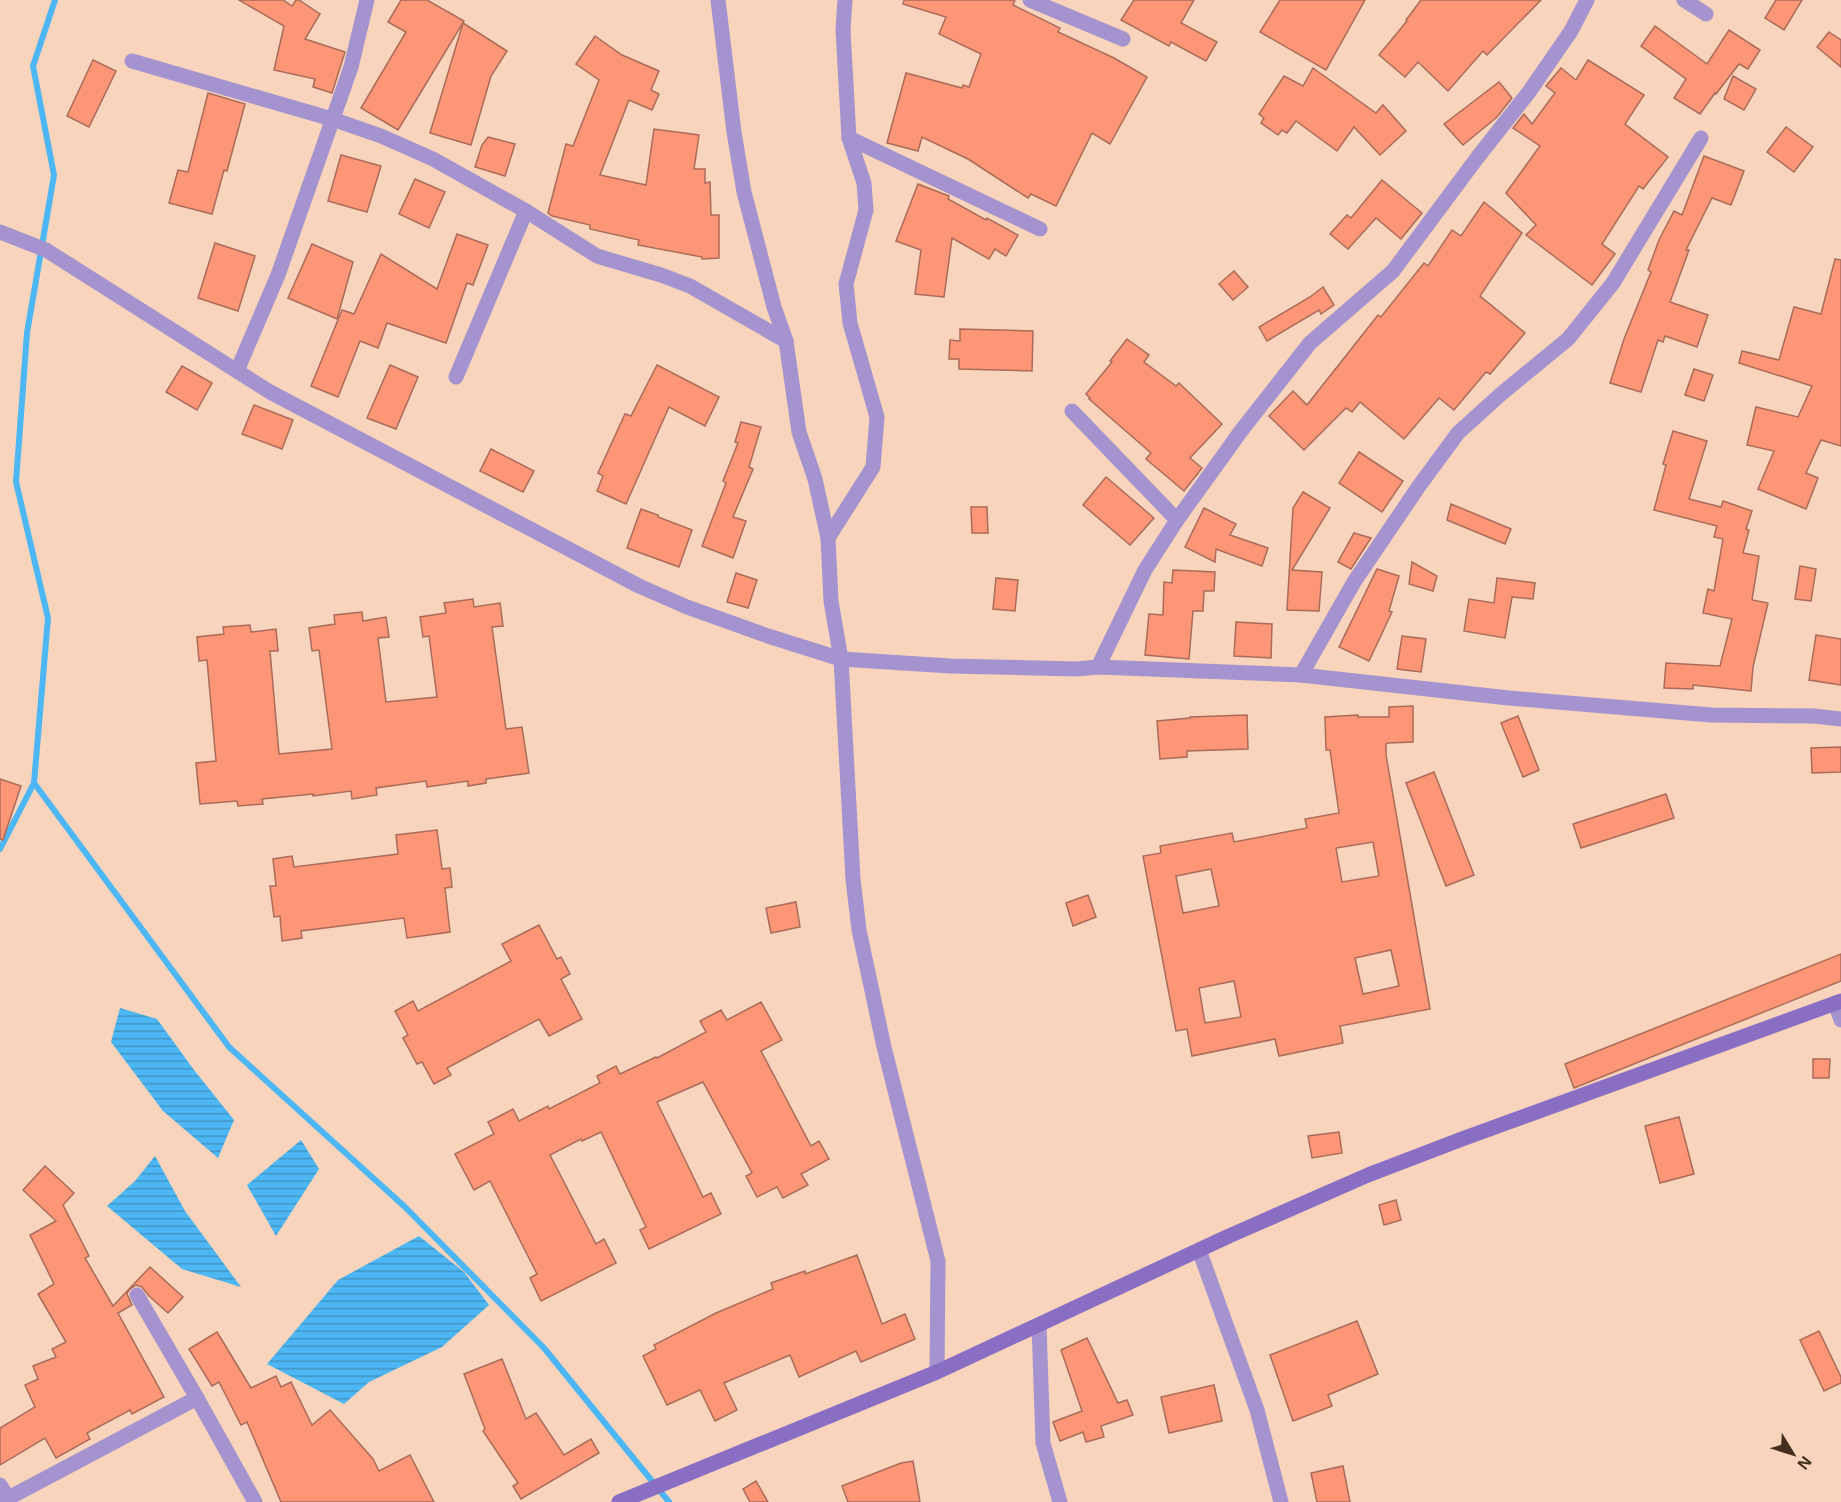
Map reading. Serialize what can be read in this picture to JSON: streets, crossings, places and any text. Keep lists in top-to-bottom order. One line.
{"north":"bottom right"}
